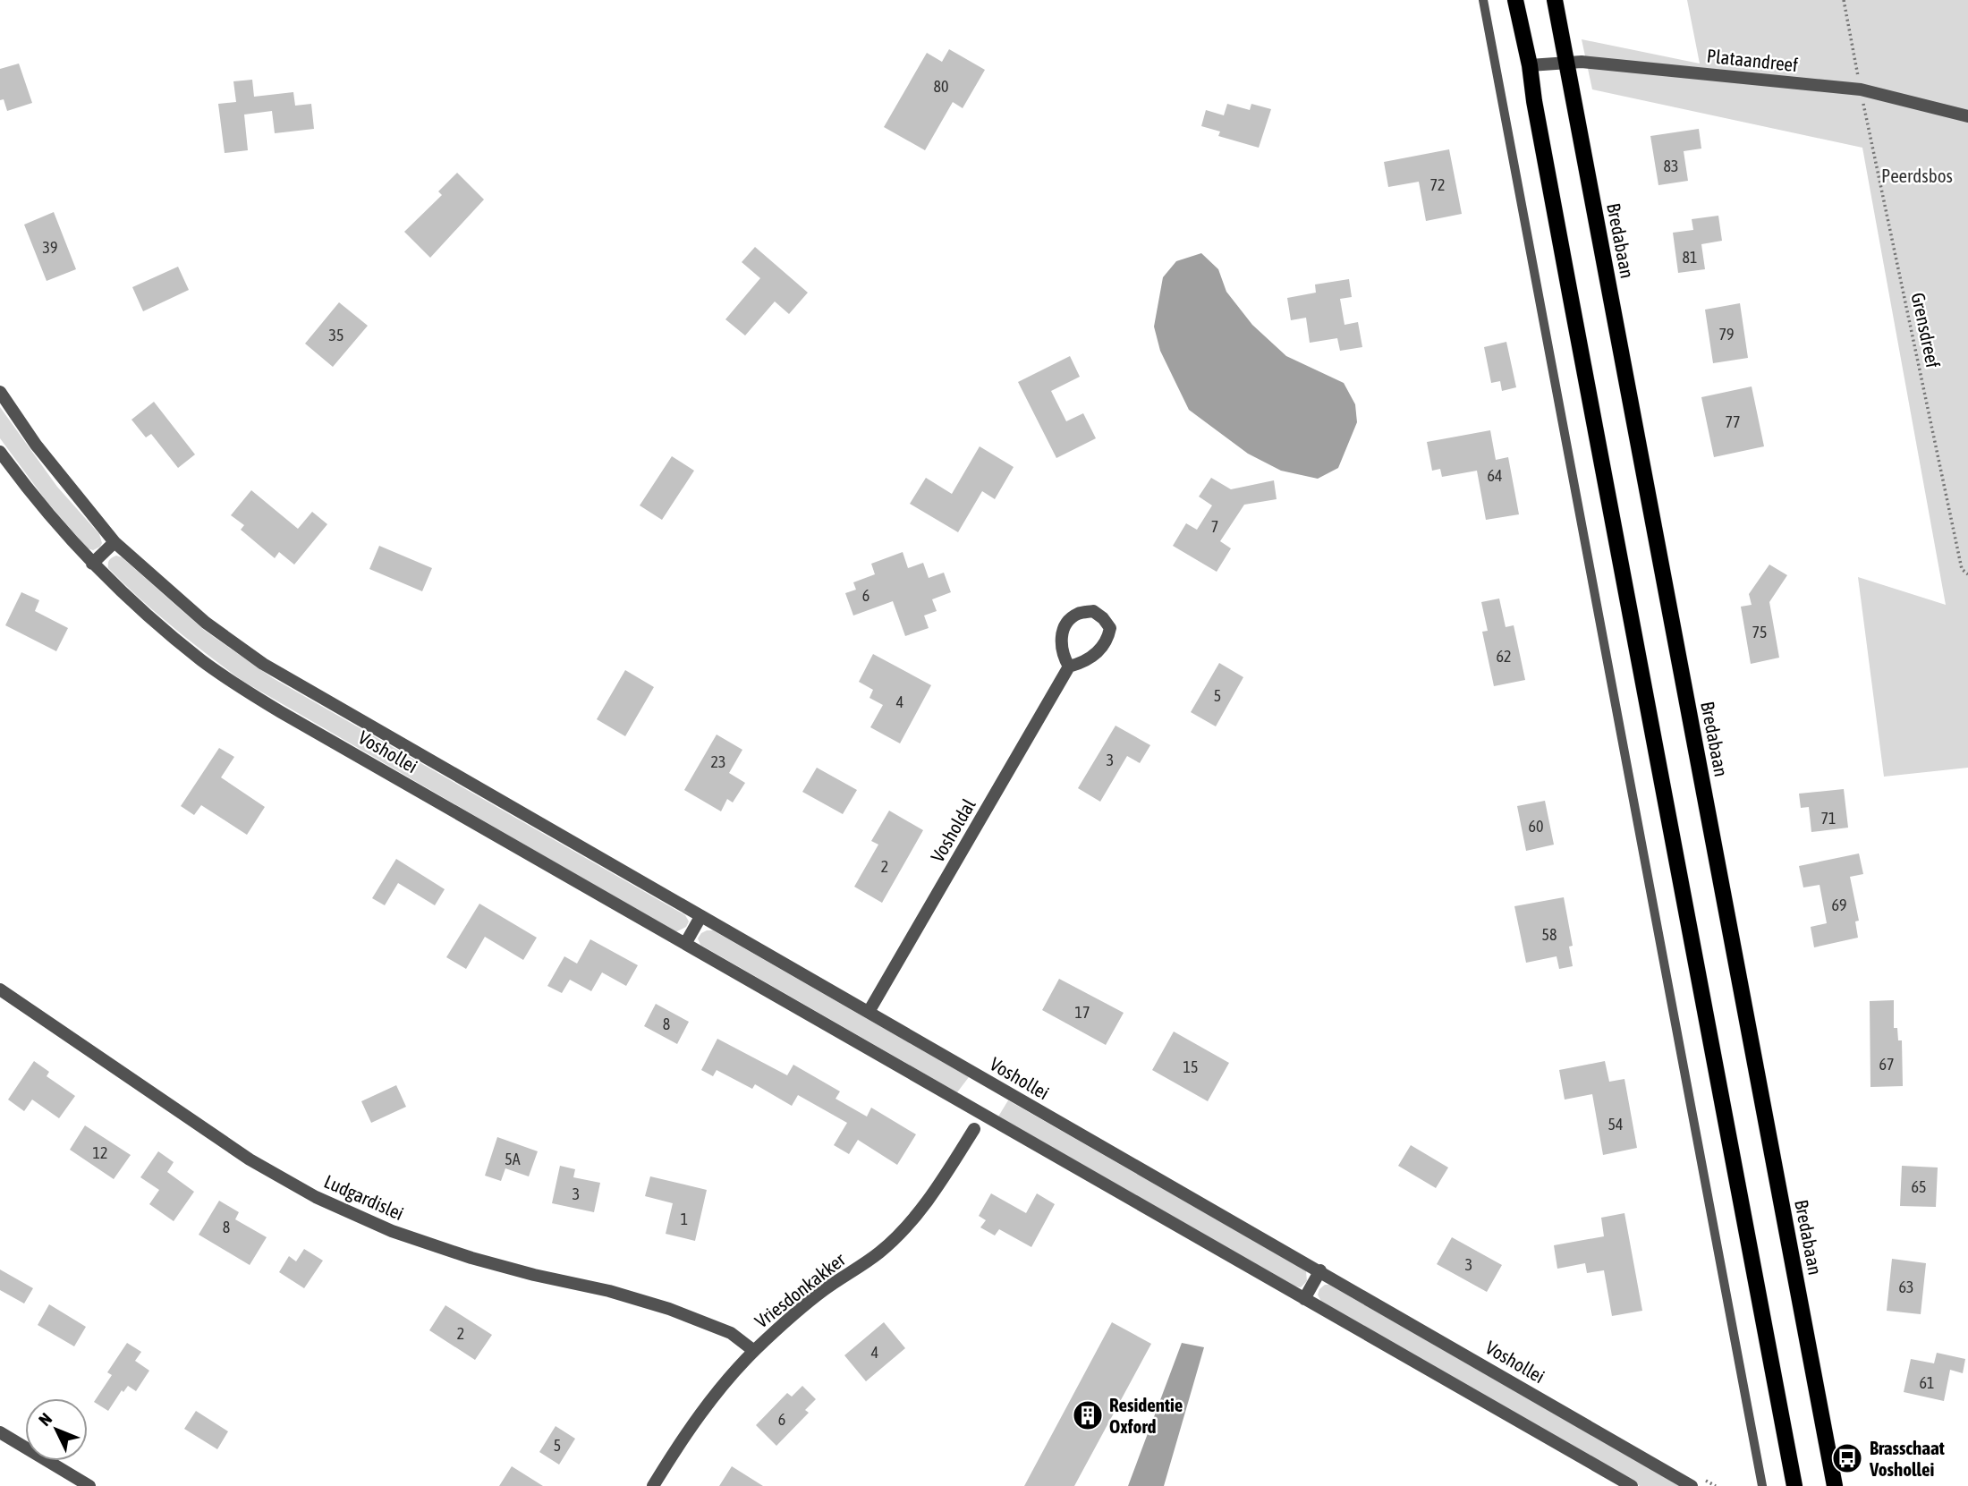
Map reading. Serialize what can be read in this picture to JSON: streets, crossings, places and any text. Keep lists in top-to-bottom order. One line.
{"streets":{"main road":["Bredabaan"],"street":["Plataandreef","Voshollei","Vosholdal","Ludgardislei","Vriesdonkakker"],"path":["Grensdreef"]},"crossings":[["Plataandreef","Bredabaan"],["Plataandreef","Grensdreef"],["Voshollei","Vosholdal"],["Ludgardislei","Vriesdonkakker"]],"parks":["Peerdsbos"],"places":{"building":["Residentie Oxford"],"bus stop":["Brasschaat Voshollei"]},"house_numbers":["80","83","72","39","81","79","35","77","64","7","6","75","62","5","4","3","23","71","60","2","69","58","17","8","67","15","54","12","5A","65","3","1","8","3","63","2","4","61","6","5"],"north":"top left"}
